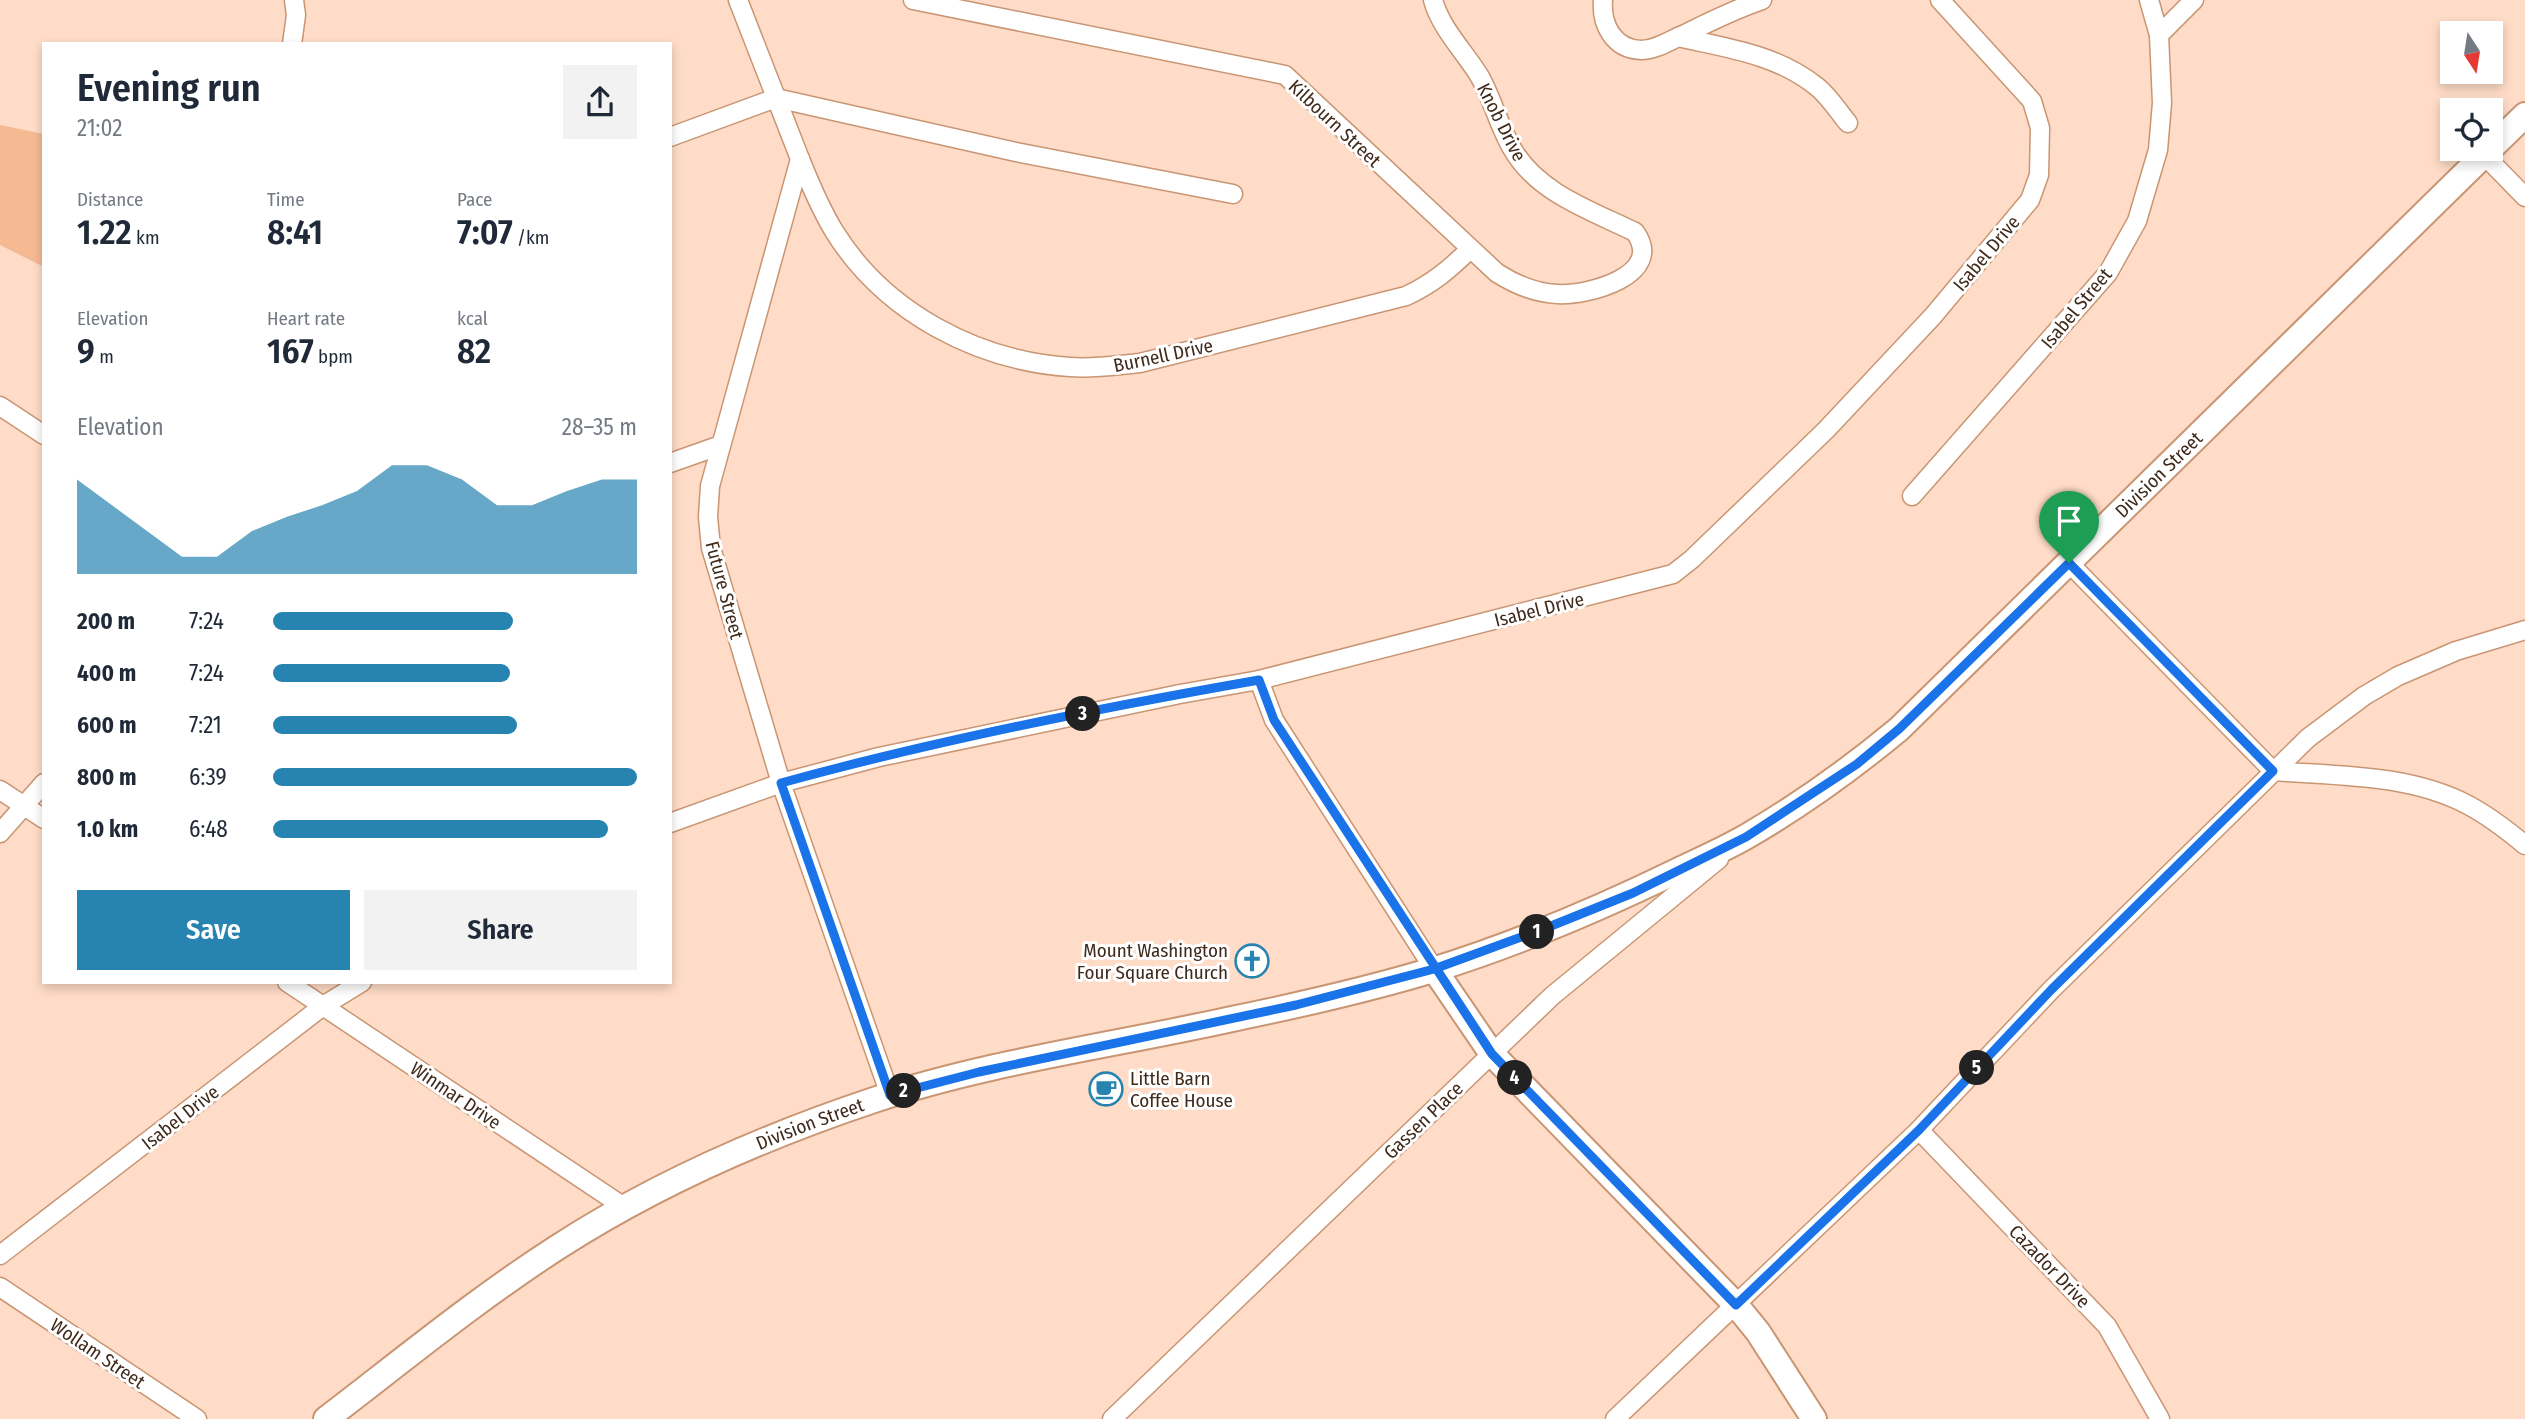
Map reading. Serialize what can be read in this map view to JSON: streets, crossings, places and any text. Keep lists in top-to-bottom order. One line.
{"streets":{"street":["Knob Drive","Kilbourn Street","Isabel Drive","Isabel Street","Burnell Drive","Division Street","Future Street","Winmar Drive","Gassen Place","Cazador Drive","Wollam Street"]},"crossings":[["Knob Drive","Kilbourn Street"],["Kilbourn Street","Burnell Drive"],["Isabel Drive","Future Street"],["Isabel Drive","Winmar Drive"],["Burnell Drive","Future Street"],["Division Street","Future Street"],["Division Street","Winmar Drive"],["Division Street","Gassen Place"]],"places":{"church":["Mount Washington Four Square Church"],"cafe":["Little Barn Coffee House"]},"north":"bottom","page":{"heading":["Evening run","21:02"],"stats":[["Distance","1.22 km"],["Time","8:41"],["Pace","7:07 /km"],["Elevation","9 m"],["Heart rate","167 bpm"],["kcal","82"]],"chart":["Elevation","28–35 m"],"list":[{"name":"200 m","note":"7:24"},{"name":"400 m","note":"7:24"},{"name":"600 m","note":"7:21"},{"name":"800 m","note":"6:39"},{"name":"1.0 km","note":"6:48"}],"pins":["3","1","5","4","2"],"buttons":["Save","Share"]}}
